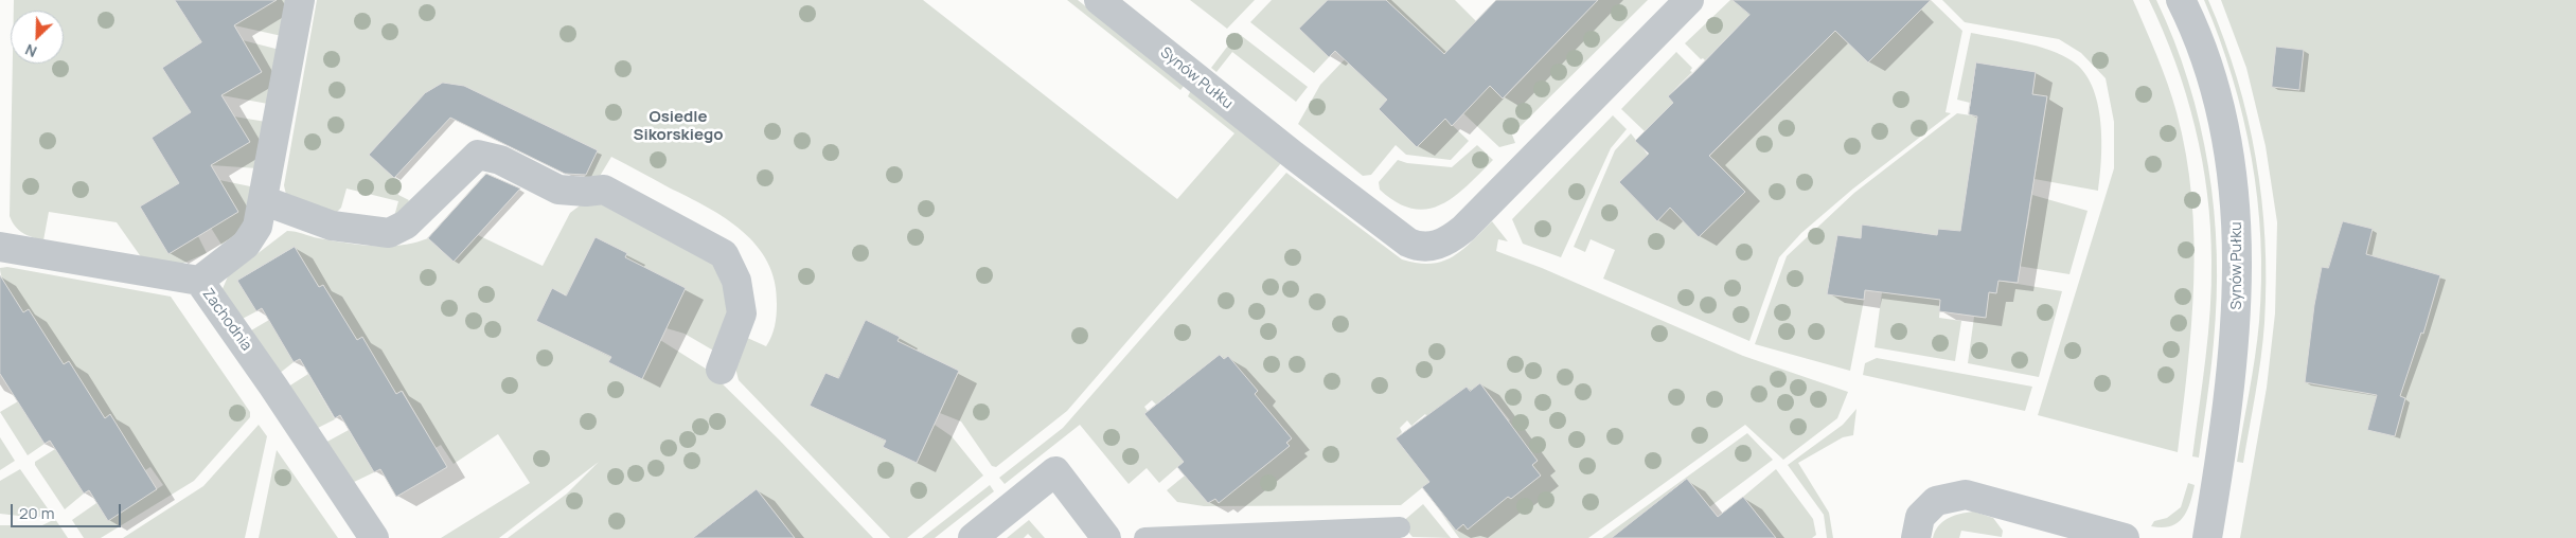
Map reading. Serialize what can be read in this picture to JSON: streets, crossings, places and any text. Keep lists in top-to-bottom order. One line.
{"streets":{"street":["Synów Pułku","Zachodnia"]},"districts":["Osiedle Sikorskiego"],"scale_bar":"20 m","north":"bottom left"}
